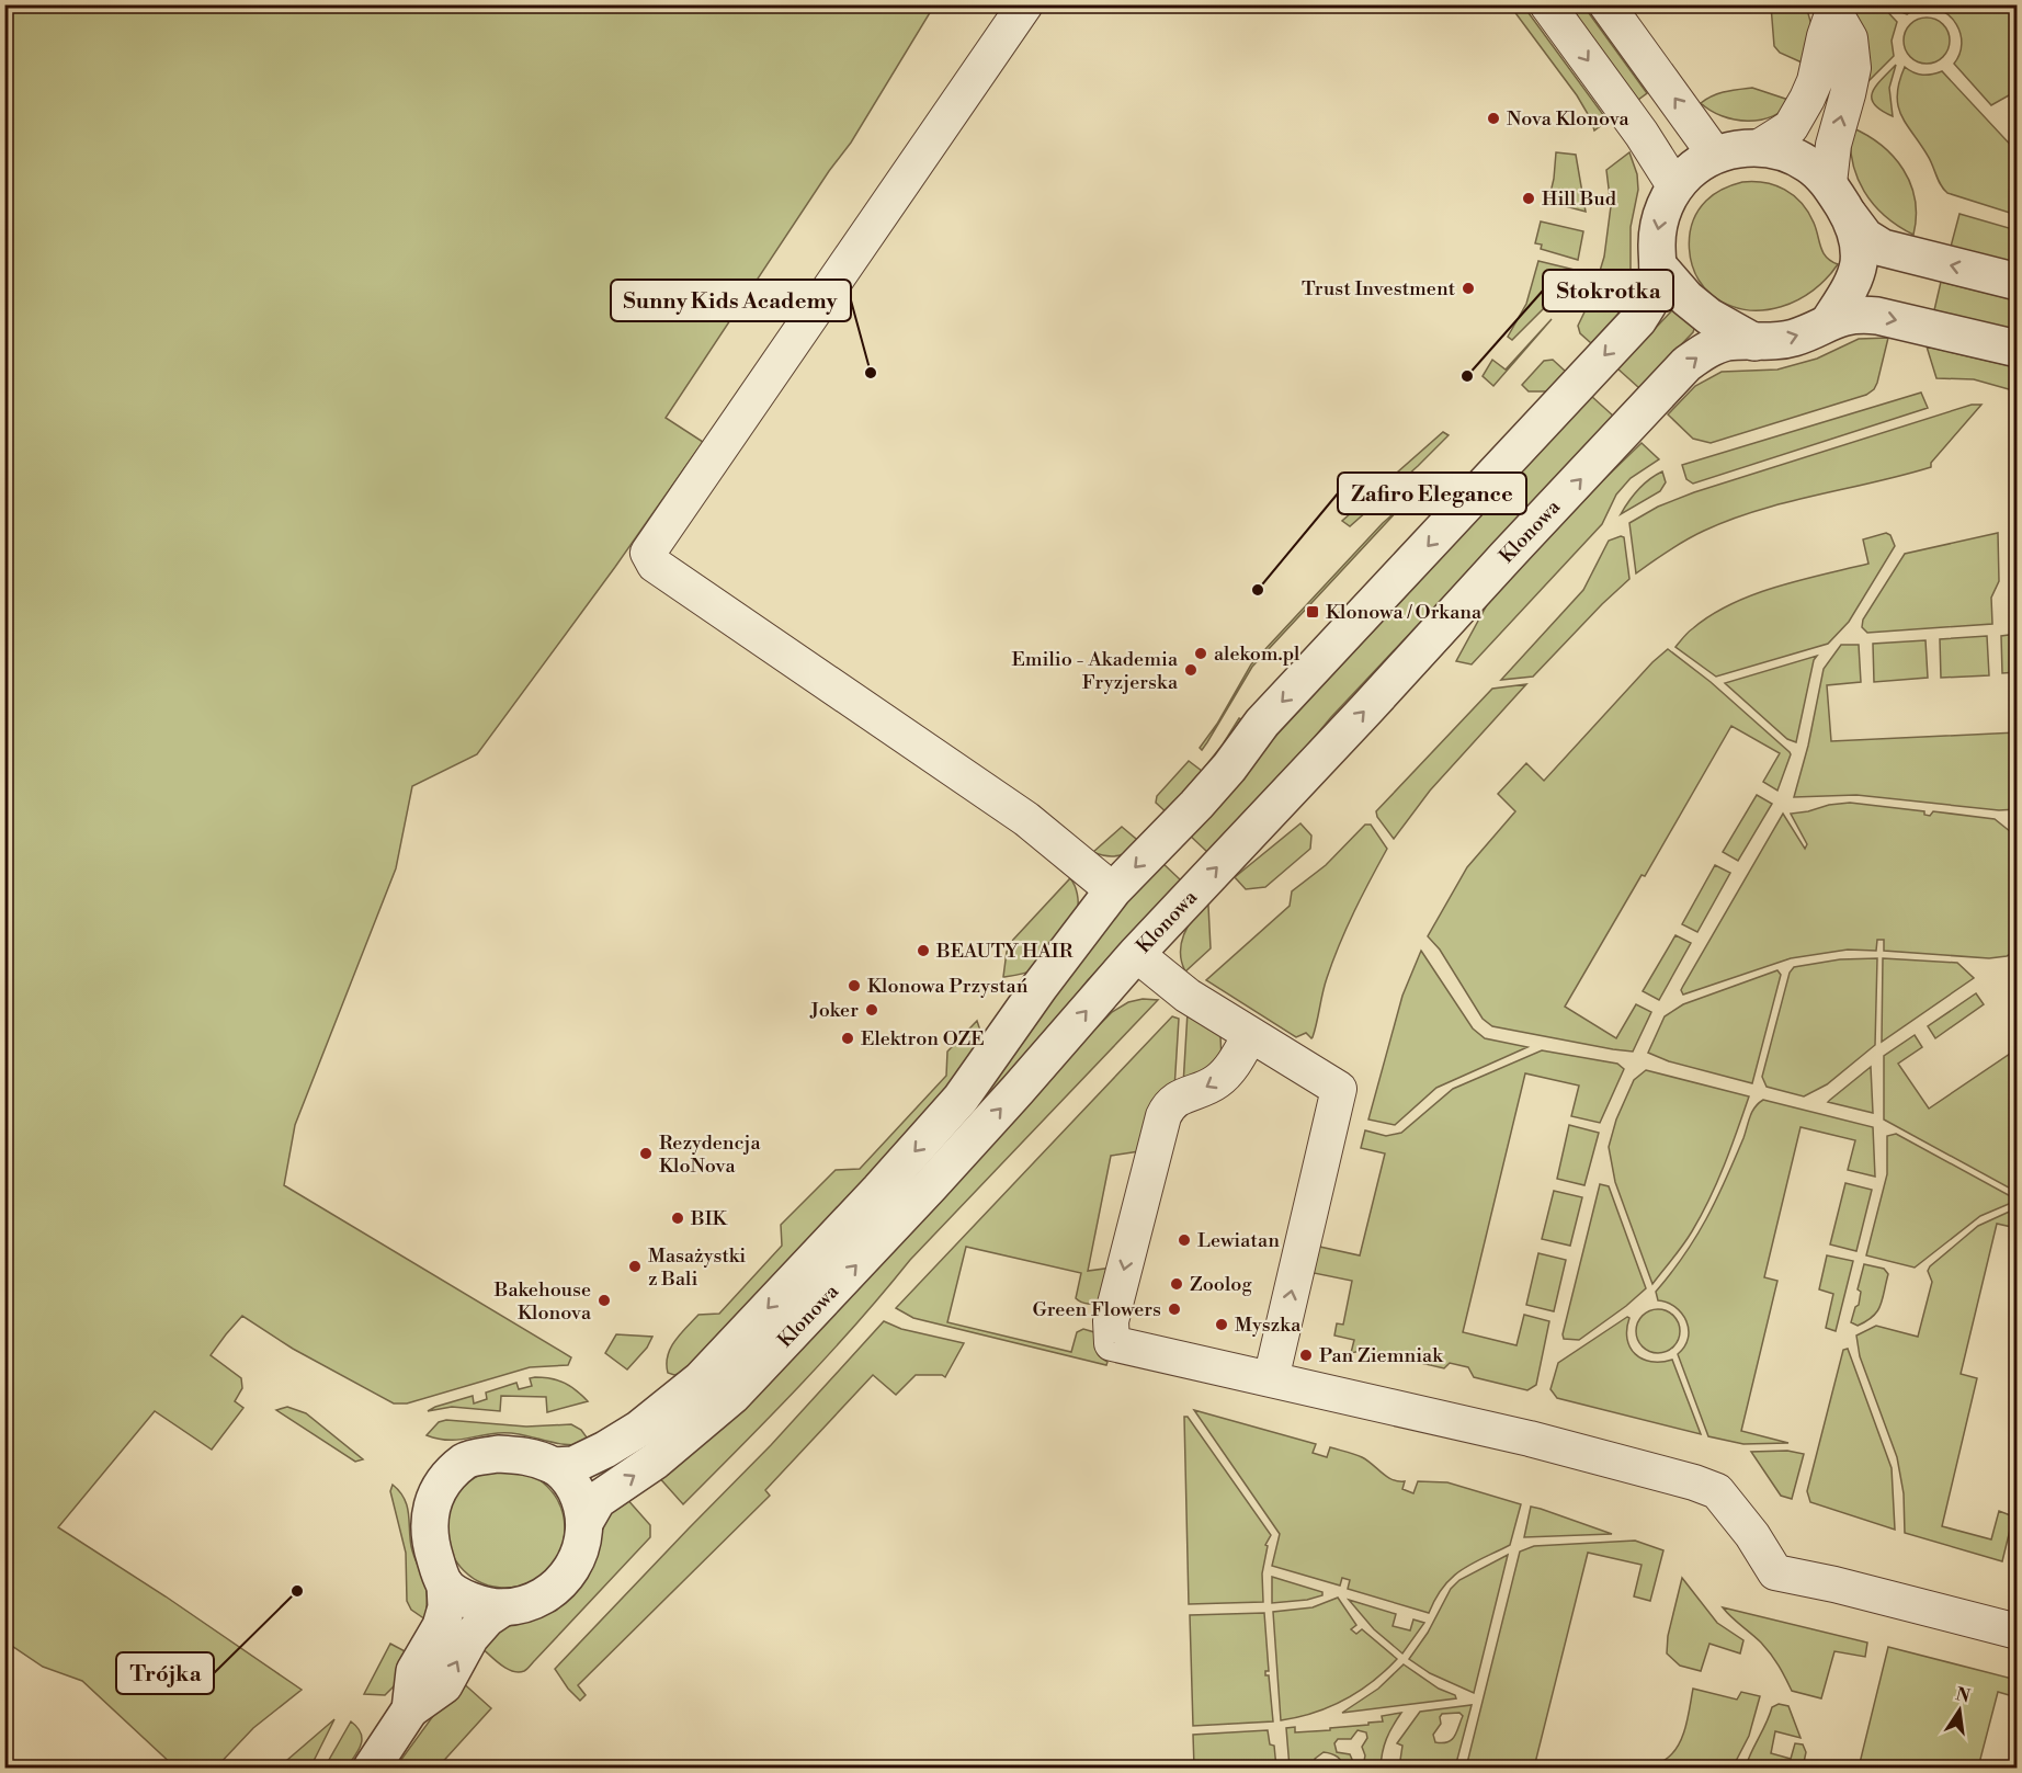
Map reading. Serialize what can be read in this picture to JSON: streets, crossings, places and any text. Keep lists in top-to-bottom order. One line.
{"streets":{"street":["Klonowa"]},"places":{"other":["Nova Klonova","Hill Bud","Trust Investment","Sunny Kids Academy","Stokrotka","Zafiro Elegance","alekom.pl","Emilio - Akademia Fryzjerska","BEAUTY HAIR","Klonowa Przystań","Joker","Elektron OZE","Rezydencja KloNova","BIK","Lewiatan","Masażystki z Bali","Zoolog","Bakehouse Klonova","Green Flowers","Myszka","Pan Ziemniak","Trójka"],"transit":["Klonowa / Orkana"]},"north":"top"}
